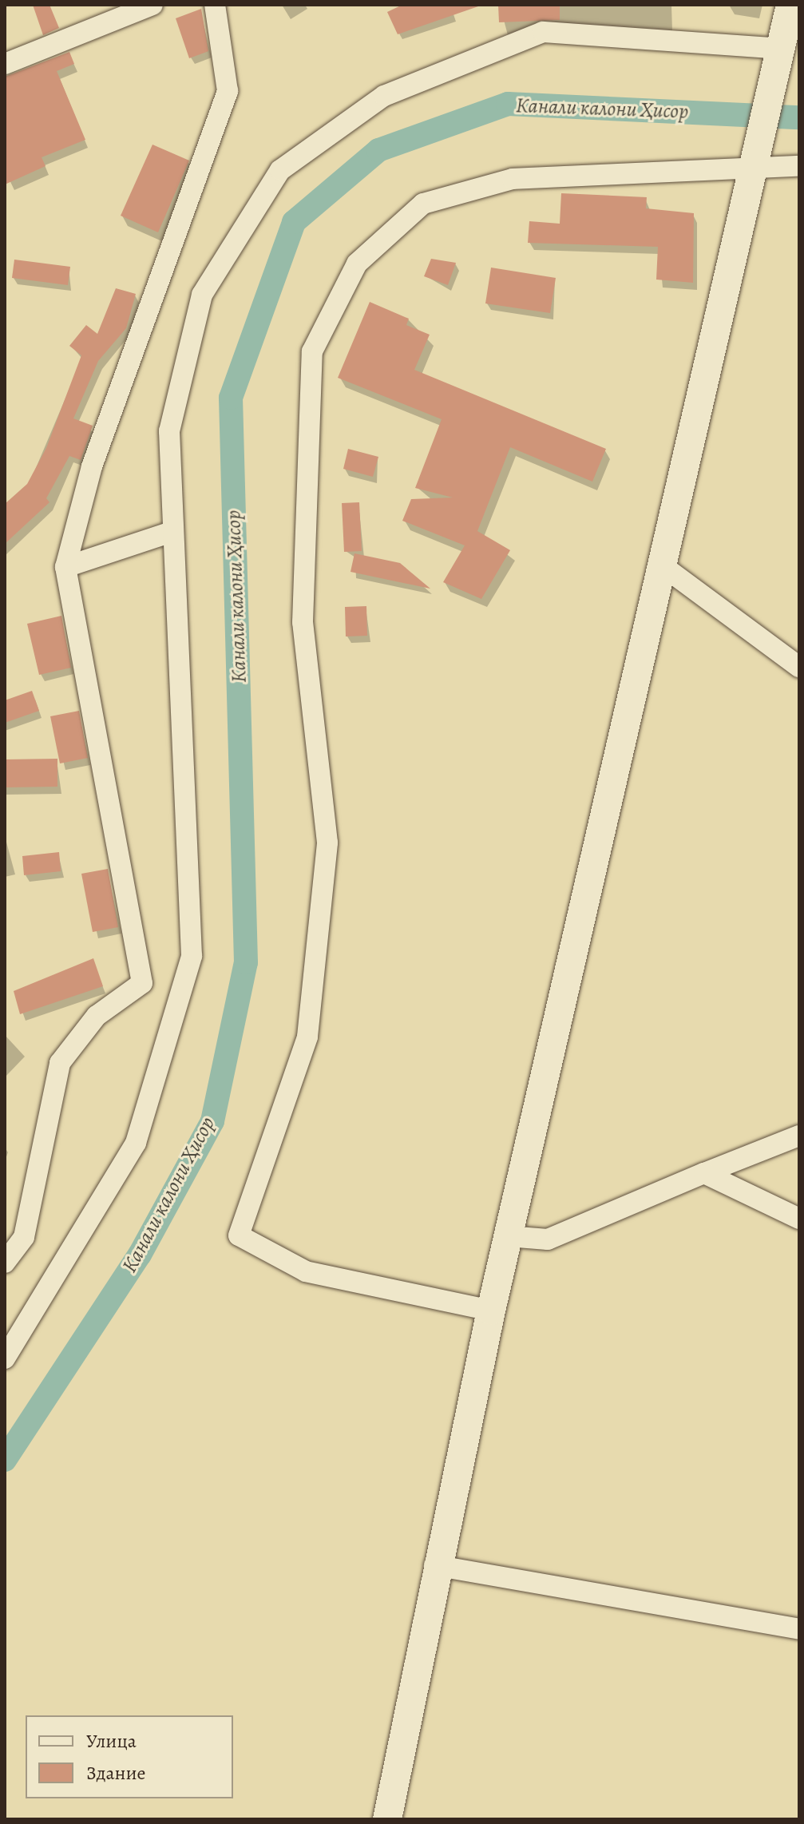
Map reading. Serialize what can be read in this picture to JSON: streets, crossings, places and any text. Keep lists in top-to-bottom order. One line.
{"water":["Канали калони Ҳисор"],"legend":["Улица","Здание"]}
